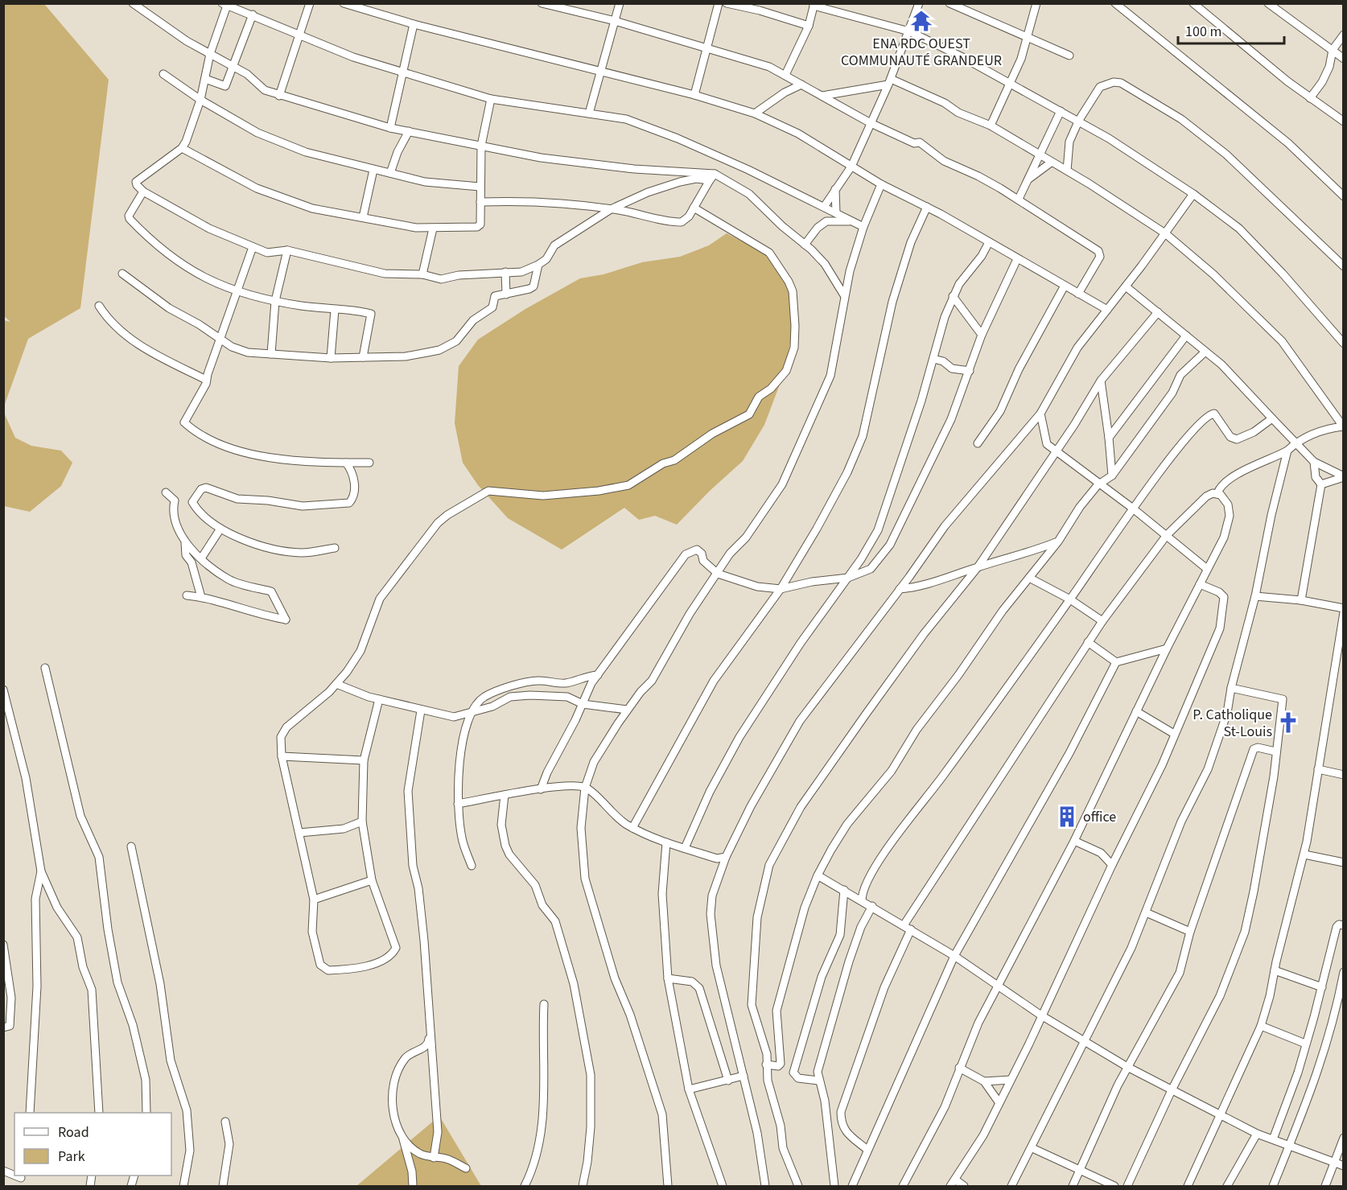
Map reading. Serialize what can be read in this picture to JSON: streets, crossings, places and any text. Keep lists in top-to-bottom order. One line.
{"places":{"temple":["ENA RDC OUEST COMMUNAUTÉ GRANDEUR"],"church":["P. Catholique St-Louis"],"building":["office"]},"legend":["Road","Park"],"scale_bar":"100 m"}
